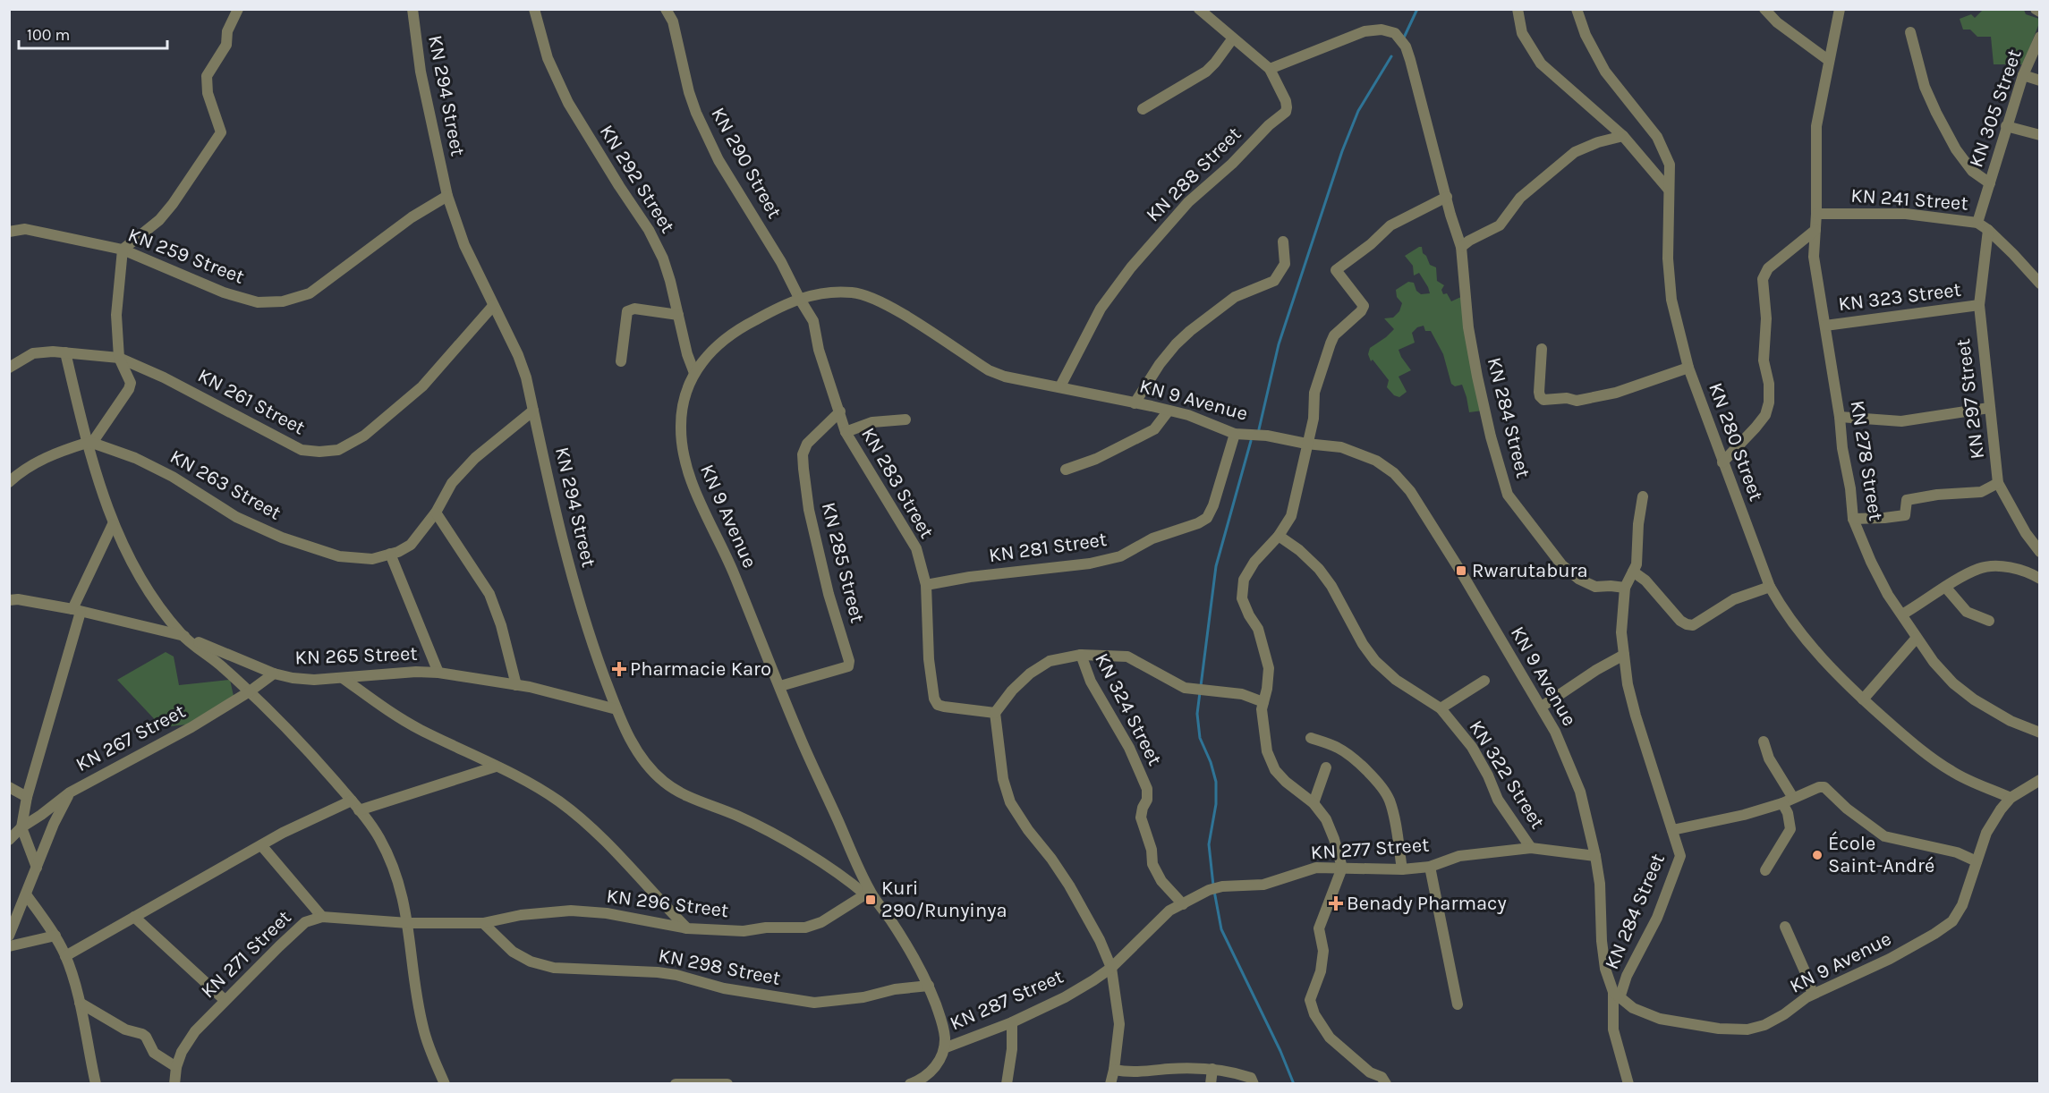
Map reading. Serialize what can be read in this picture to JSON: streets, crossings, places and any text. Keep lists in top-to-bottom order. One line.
{"streets":{"street":["KN 294 Street","KN 305 Street","KN 290 Street","KN 288 Street","KN 292 Street","KN 241 Street","KN 259 Street","KN 323 Street","KN 297 Street","KN 9 Avenue","KN 261 Street","KN 284 Street","KN 280 Street","KN 278 Street","KN 283 Street","KN 263 Street","KN 281 Street","KN 285 Street","KN 265 Street","KN 324 Street","KN 267 Street","KN 322 Street","KN 277 Street","KN 296 Street","KN 271 Street","KN 298 Street","KN 287 Street"]},"crossings":[["KN 294 Street","KN 259 Street"],["KN 294 Street","KN 9 Avenue"],["KN 294 Street","KN 261 Street"],["KN 294 Street","KN 263 Street"],["KN 294 Street","KN 265 Street"],["KN 294 Street","KN 296 Street"],["KN 305 Street","KN 241 Street"],["KN 290 Street","KN 9 Avenue"],["KN 290 Street","KN 283 Street"],["KN 288 Street","KN 9 Avenue"],["KN 288 Street","KN 284 Street"],["KN 292 Street","KN 9 Avenue"],["KN 241 Street","KN 297 Street"],["KN 241 Street","KN 278 Street"],["KN 323 Street","KN 297 Street"],["KN 323 Street","KN 278 Street"],["KN 9 Avenue","KN 284 Street"],["KN 9 Avenue","KN 280 Street"],["KN 9 Avenue","KN 283 Street"],["KN 9 Avenue","KN 281 Street"],["KN 9 Avenue","KN 285 Street"],["KN 9 Avenue","KN 277 Street"],["KN 9 Avenue","KN 296 Street"],["KN 9 Avenue","KN 298 Street"],["KN 9 Avenue","KN 287 Street"],["KN 283 Street","KN 281 Street"],["KN 283 Street","KN 285 Street"],["KN 283 Street","KN 324 Street"],["KN 265 Street","KN 267 Street"],["KN 324 Street","KN 277 Street"],["KN 322 Street","KN 277 Street"],["KN 277 Street","KN 287 Street"],["KN 296 Street","KN 271 Street"],["KN 296 Street","KN 298 Street"],["KN 271 Street","KN 298 Street"]],"places":{"transit":["Rwarutabura","Kuri 290/Runyinya"],"health":["Pharmacie Karo","Benady Pharmacy"],"other":["École Saint-André"]},"scale_bar":"100 m"}
